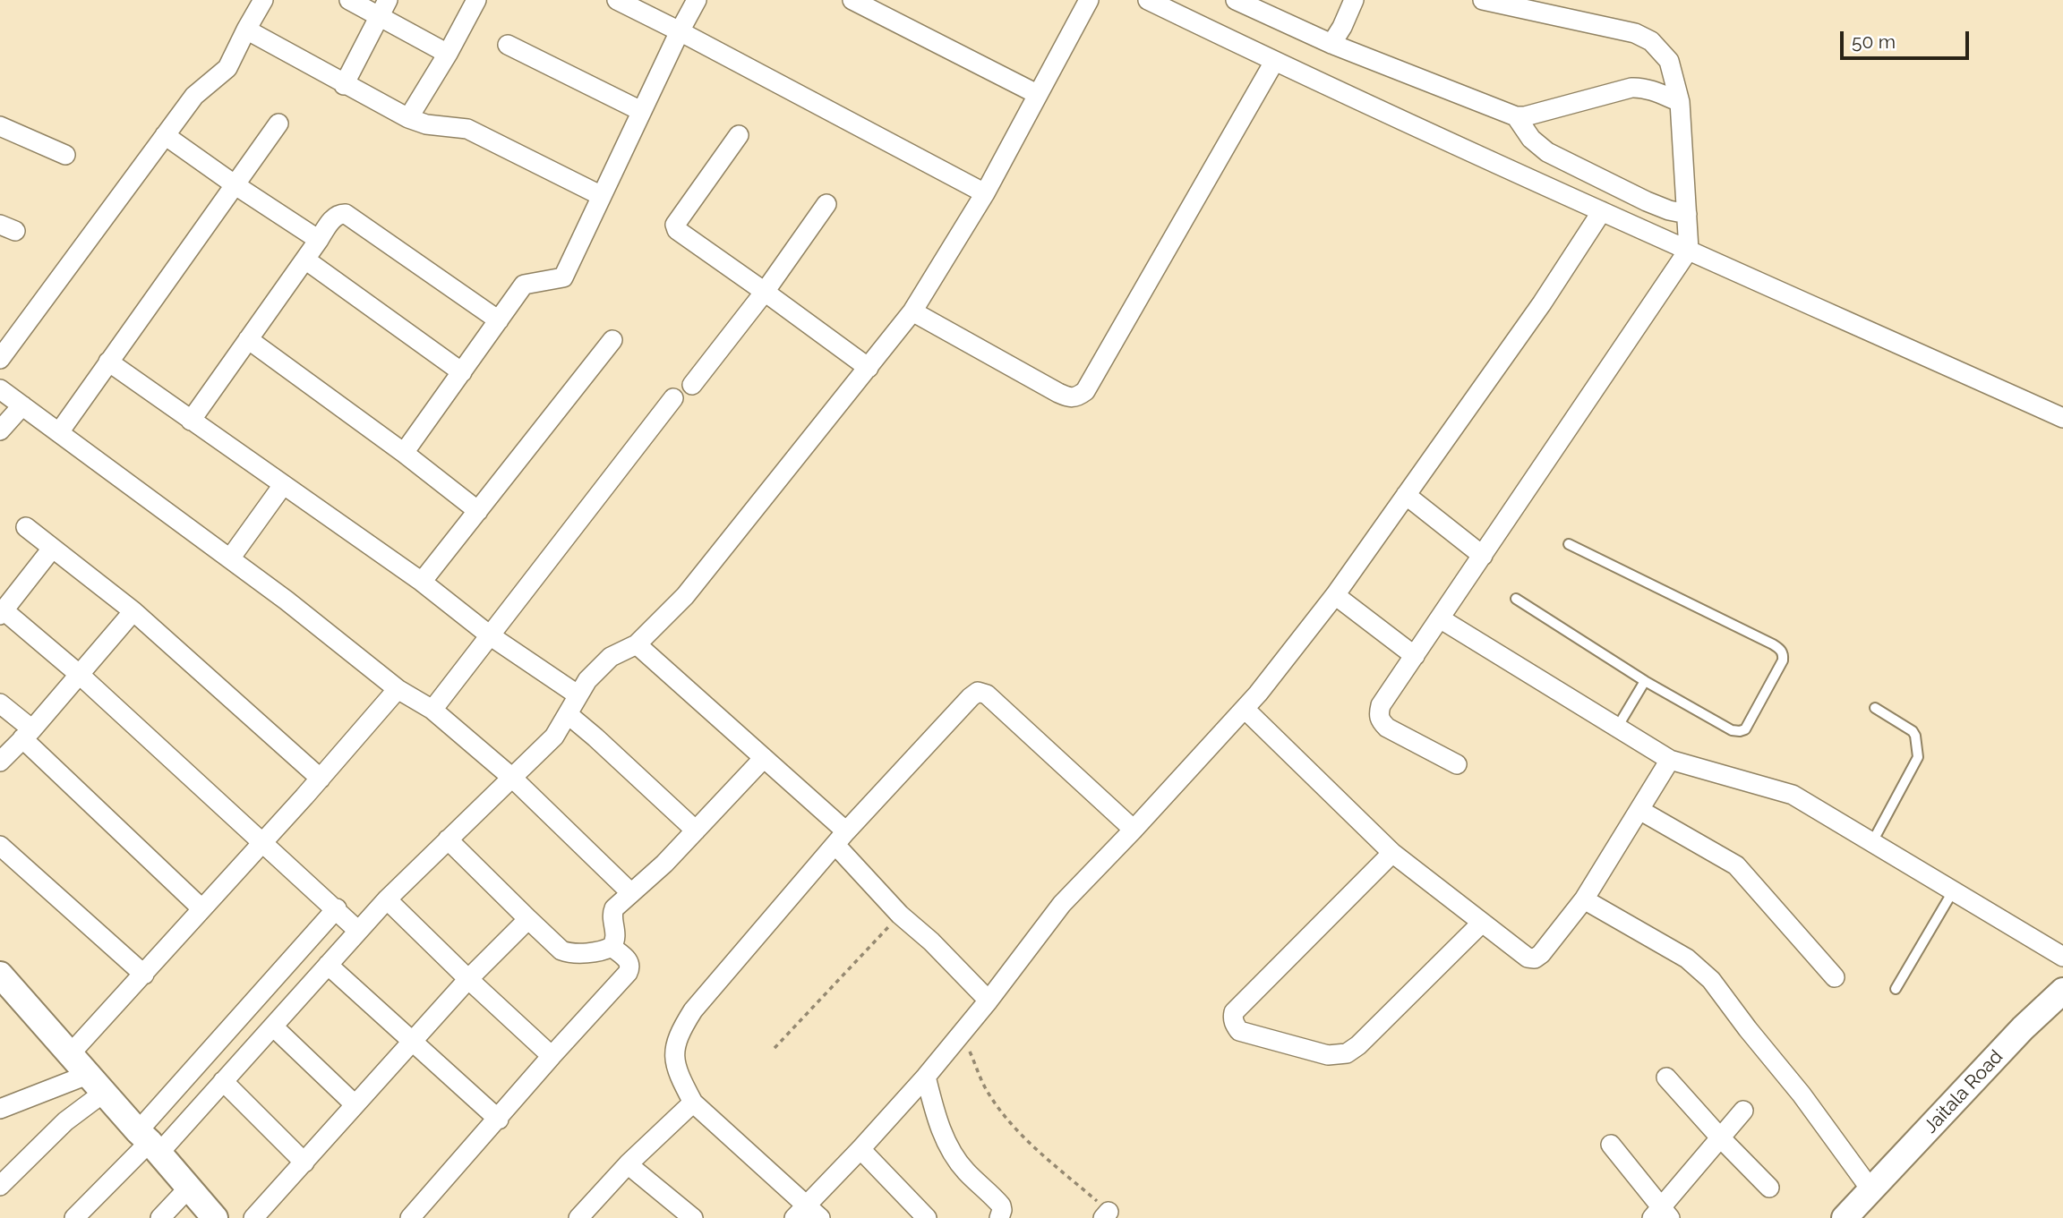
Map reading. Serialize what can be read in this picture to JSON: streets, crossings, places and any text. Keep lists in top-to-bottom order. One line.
{"streets":{"street":["Jaitala Road"]},"scale_bar":"50 m"}
